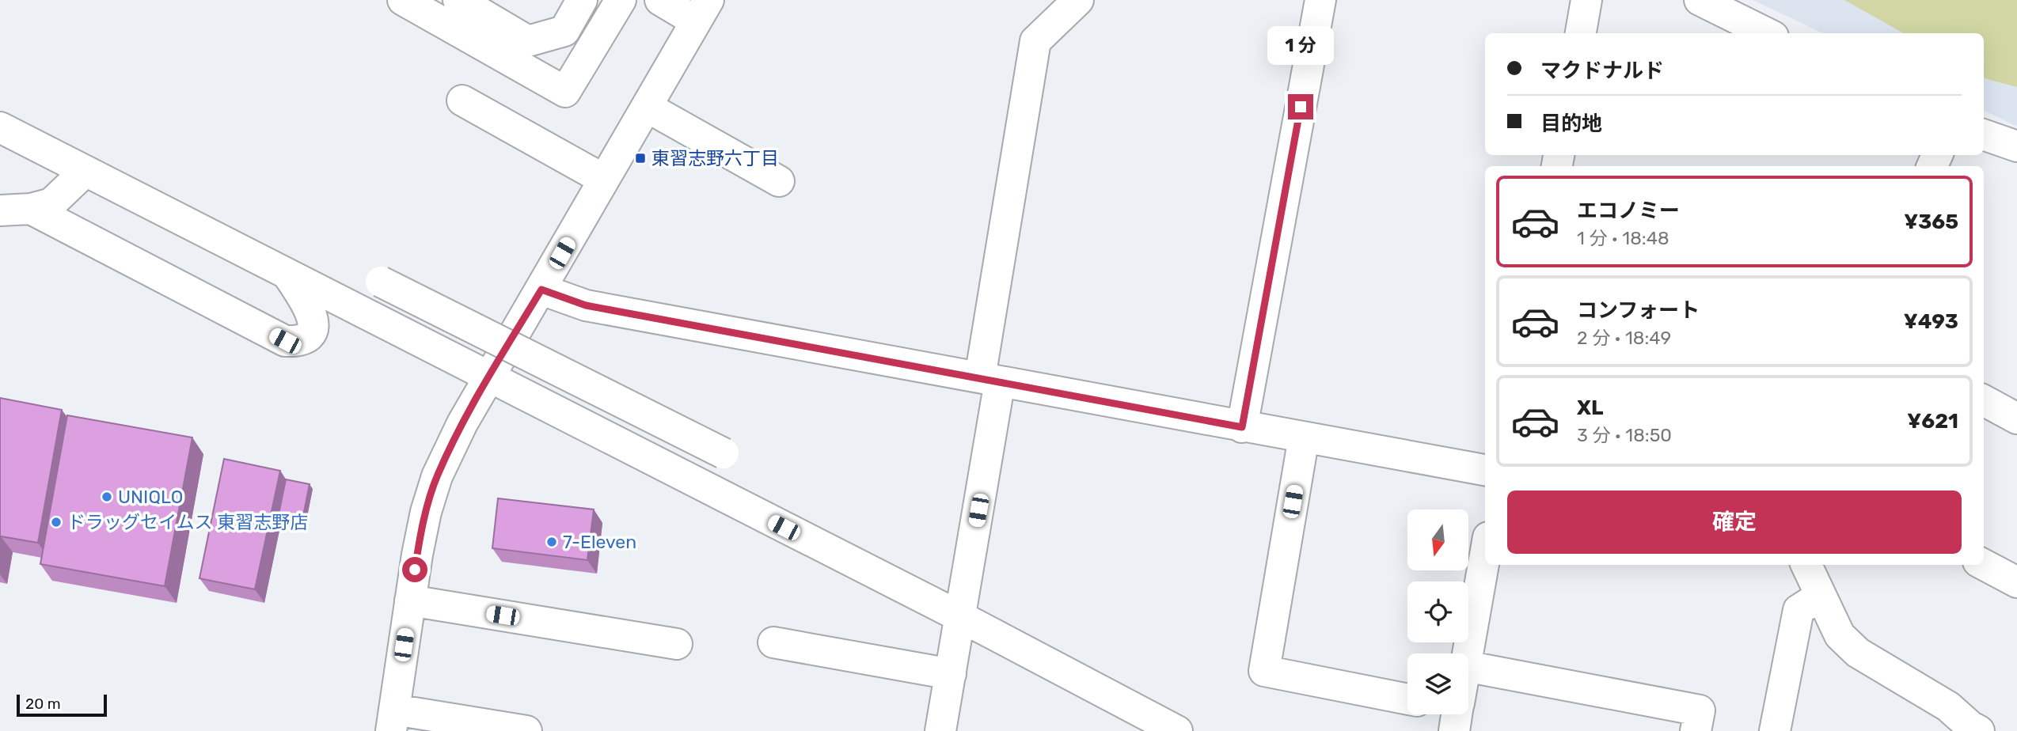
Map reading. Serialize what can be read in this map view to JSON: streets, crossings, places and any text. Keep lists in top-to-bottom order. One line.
{"places":{"transit":["東習志野六丁目"],"other":["UNIQLO","ドラッグセイムス 東習志野店","7-Eleven"]},"scale_bar":"20 m","north":"bottom","page":{"bubble":"1 分","banner":["マクドナルド","目的地"],"list":[{"name":"エコノミー","note":"1 分 · 18:48","value":"¥365"},{"name":"コンフォート","note":"2 分 · 18:49","value":"¥493"},{"name":"XL","note":"3 分 · 18:50","value":"¥621"}],"buttons":"確定","scale":"20 m"}}
